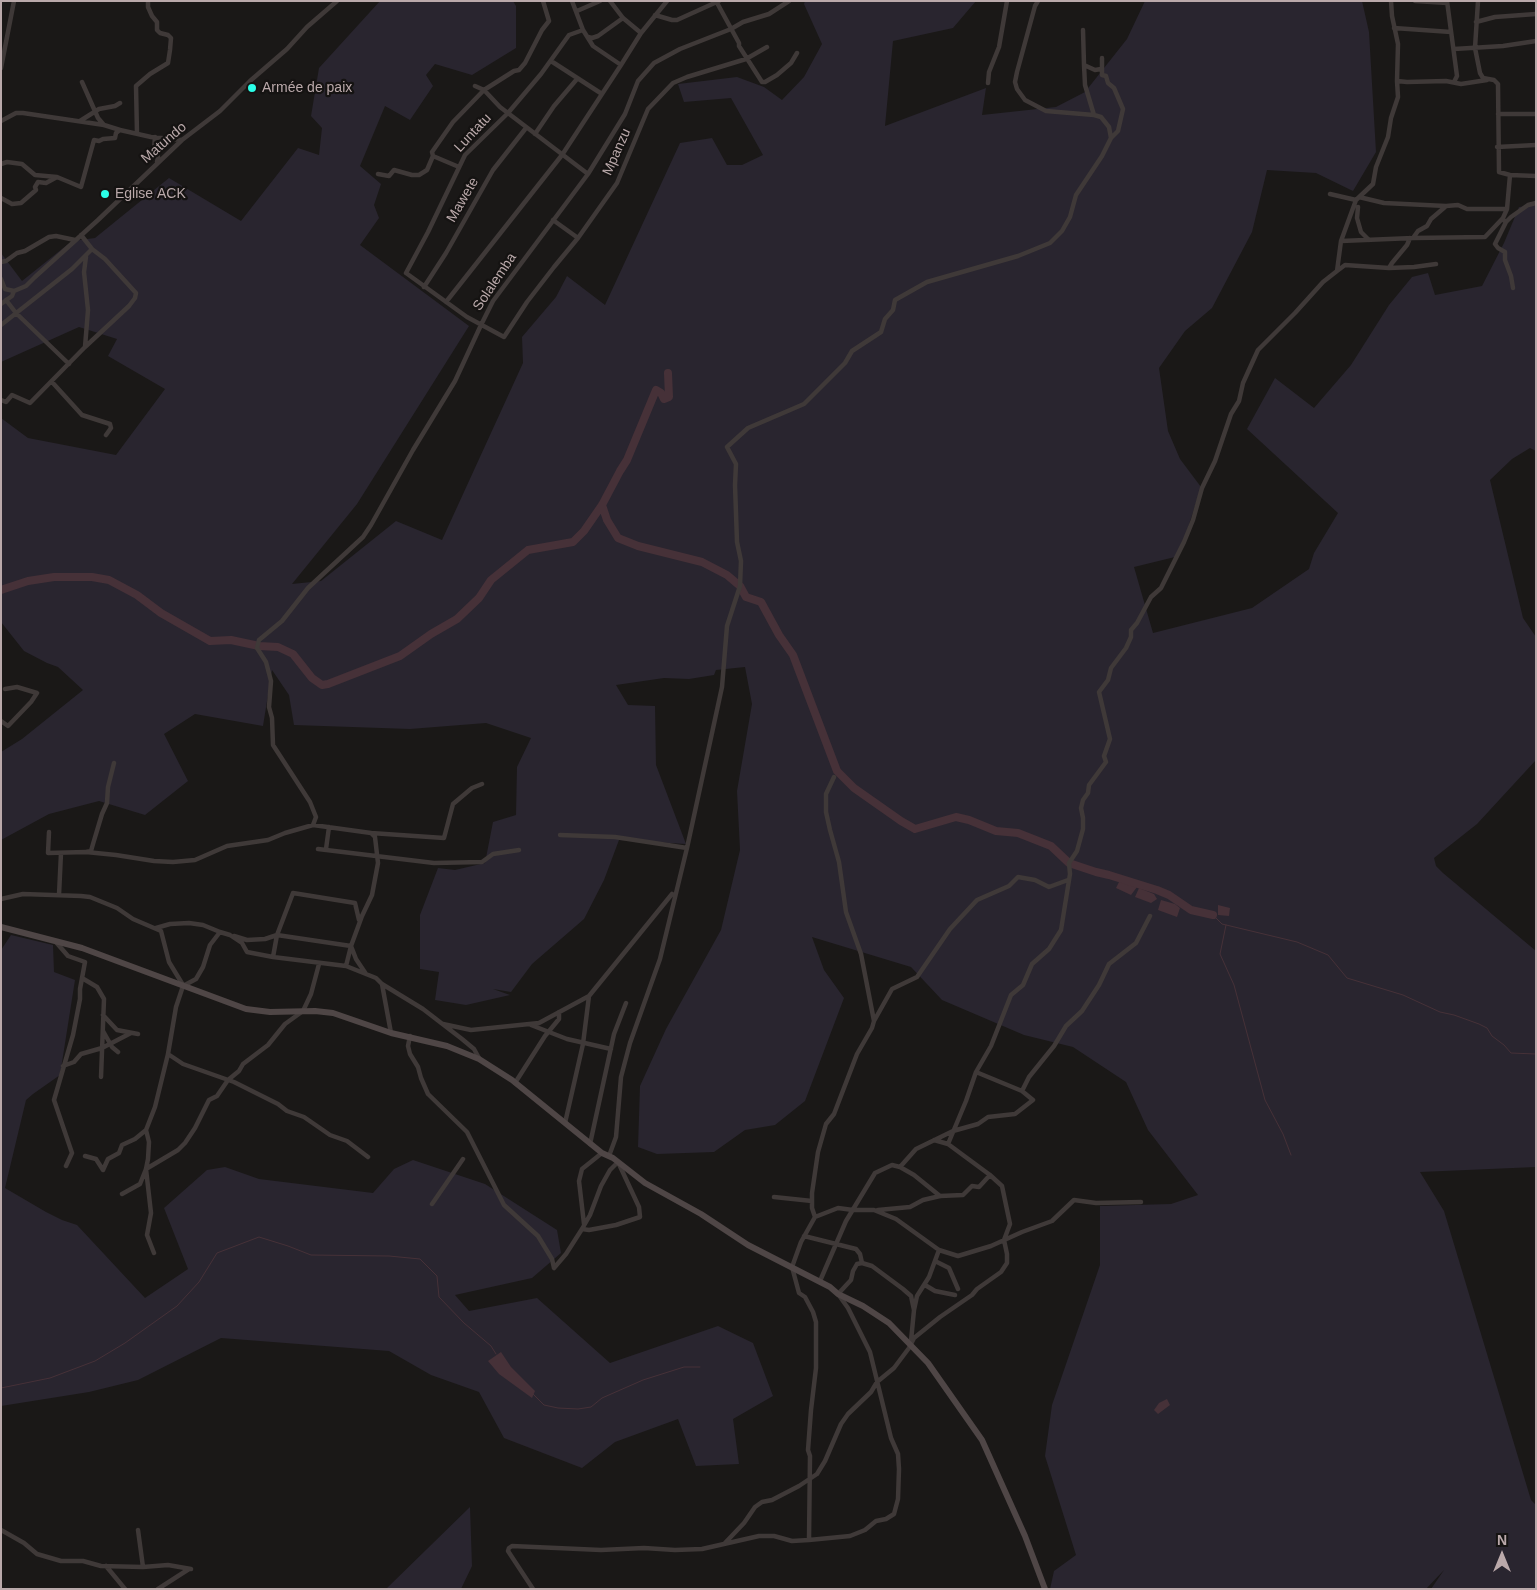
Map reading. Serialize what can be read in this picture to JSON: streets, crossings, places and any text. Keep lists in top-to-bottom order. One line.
{"streets":{"street":["Luntatu","Matundo","Mpanzu","Mawete","Solalemba"]},"crossings":[["Luntatu","Mawete"],["Mpanzu","Solalemba"]],"places":["Armée de paix","Eglise ACK"],"north":"top"}
